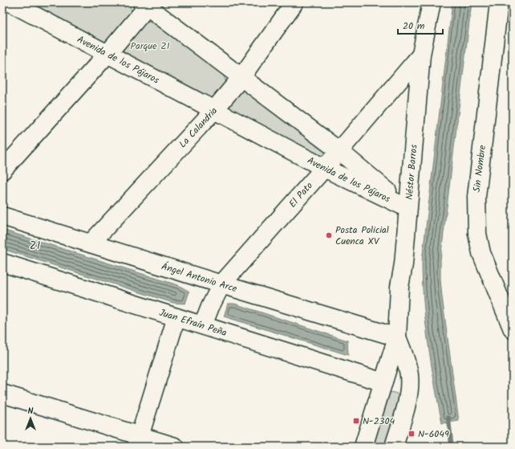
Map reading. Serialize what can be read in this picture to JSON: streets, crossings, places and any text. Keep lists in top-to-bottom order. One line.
{"streets":{"street":["Avenida de los Pájaros","La Calandria","Sin Nombre","Néstor Barros","El Pato","Ángel Antonio Arce","Juan Efraín Peña"]},"crossings":[["Avenida de los Pájaros","La Calandria"],["Avenida de los Pájaros","Néstor Barros"],["Avenida de los Pájaros","El Pato"],["La Calandria","Ángel Antonio Arce"],["Néstor Barros","El Pato"],["Néstor Barros","Ángel Antonio Arce"],["Néstor Barros","Juan Efraín Peña"],["El Pato","Ángel Antonio Arce"],["El Pato","Juan Efraín Peña"]],"districts":["Z1"],"parks":["Parque Z1"],"places":{"other":["Posta Policial Cuenca XV"],"transit":["N-2304","N-6049"]},"scale_bar":"20 m","north":"top"}
